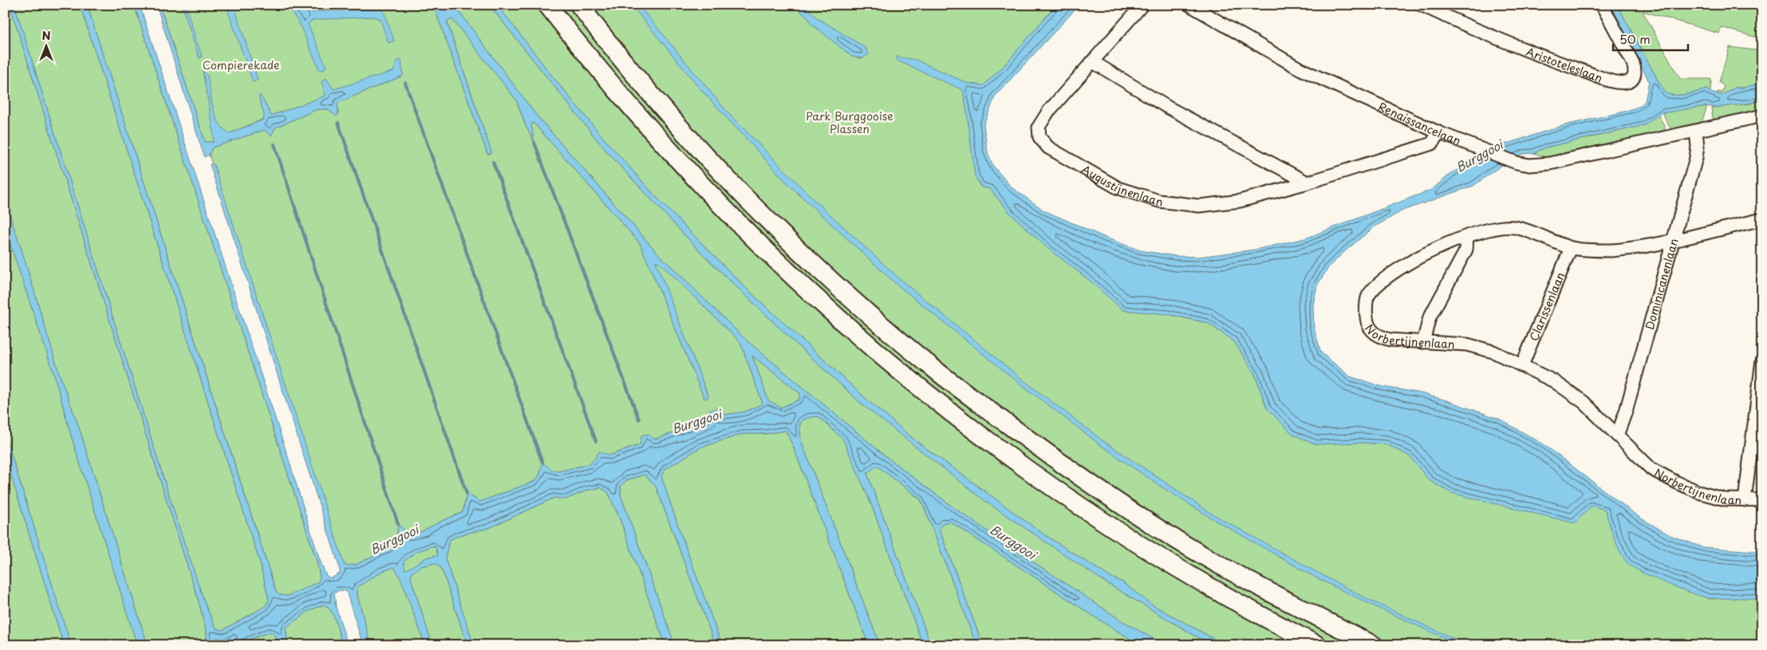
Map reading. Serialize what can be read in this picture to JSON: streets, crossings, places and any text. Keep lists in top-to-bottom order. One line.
{"streets":{"street":["Aristoteleslaan","Renaissancelaan","Augustijnenlaan","Dominicanenlaan","Clarissenlaan","Norbertijnenlaan"]},"crossings":[["Renaissancelaan","Augustijnenlaan"],["Renaissancelaan","Dominicanenlaan"],["Dominicanenlaan","Norbertijnenlaan"],["Clarissenlaan","Norbertijnenlaan"]],"water":["Burggooi"],"parks":["Compierekade","Park Burggooise Plassen"],"scale_bar":"50 m","north":"top"}
